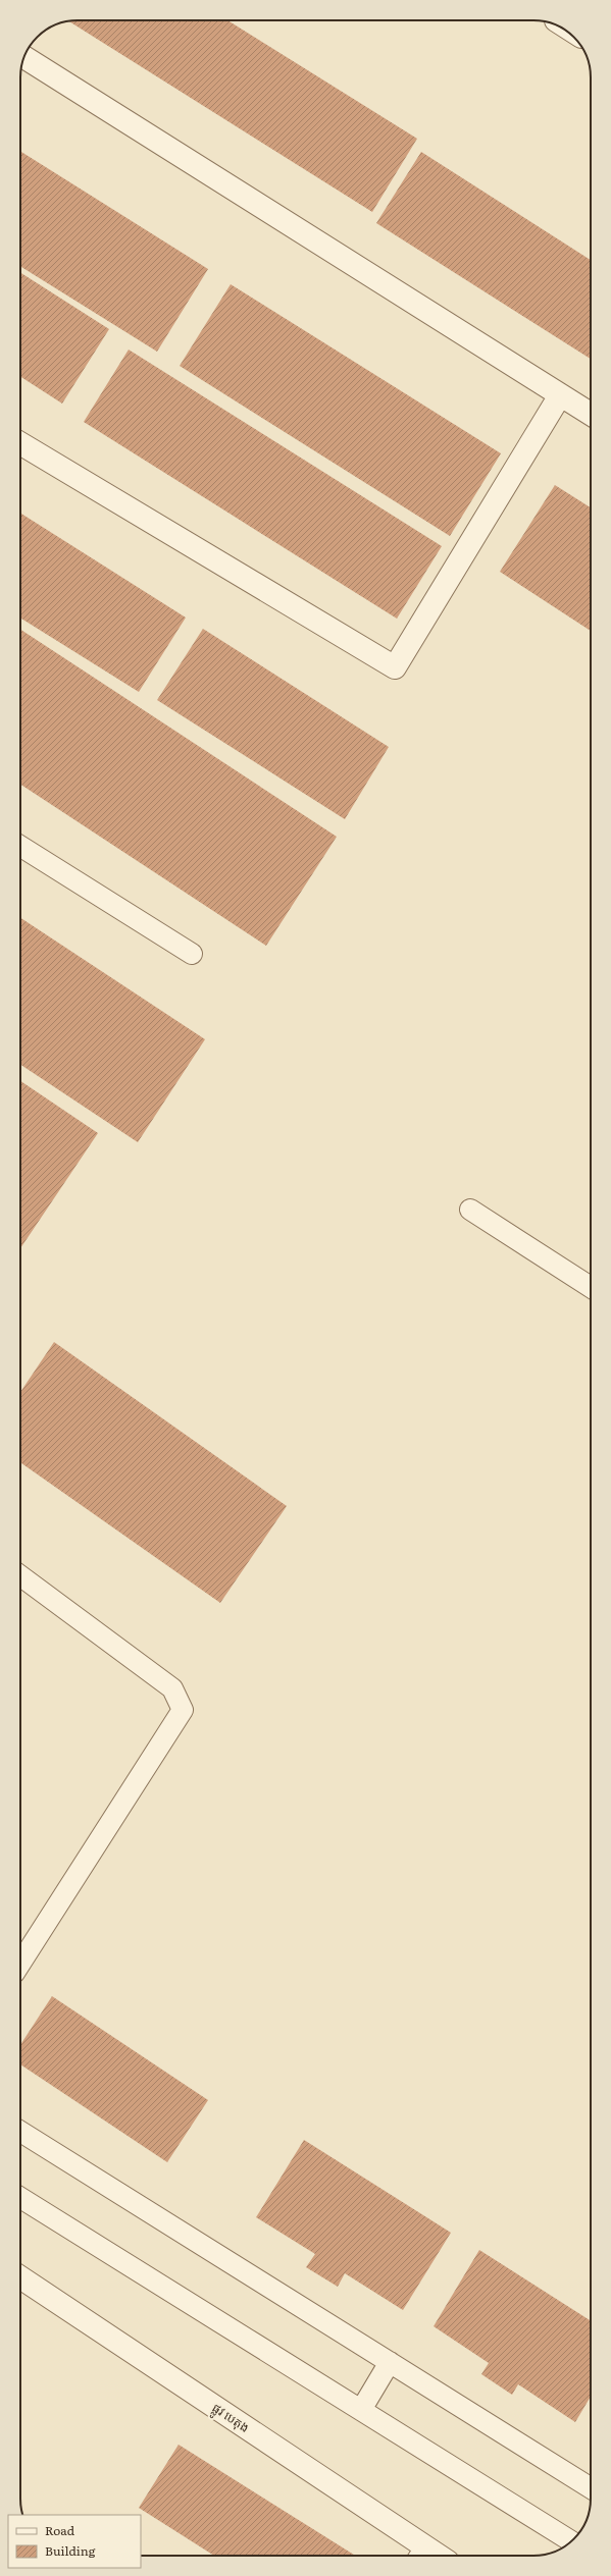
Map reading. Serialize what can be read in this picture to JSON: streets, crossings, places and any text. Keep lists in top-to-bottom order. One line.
{"streets":{"street":["ផ្លូវ បេតុង"]},"legend":["Road","Building"]}
